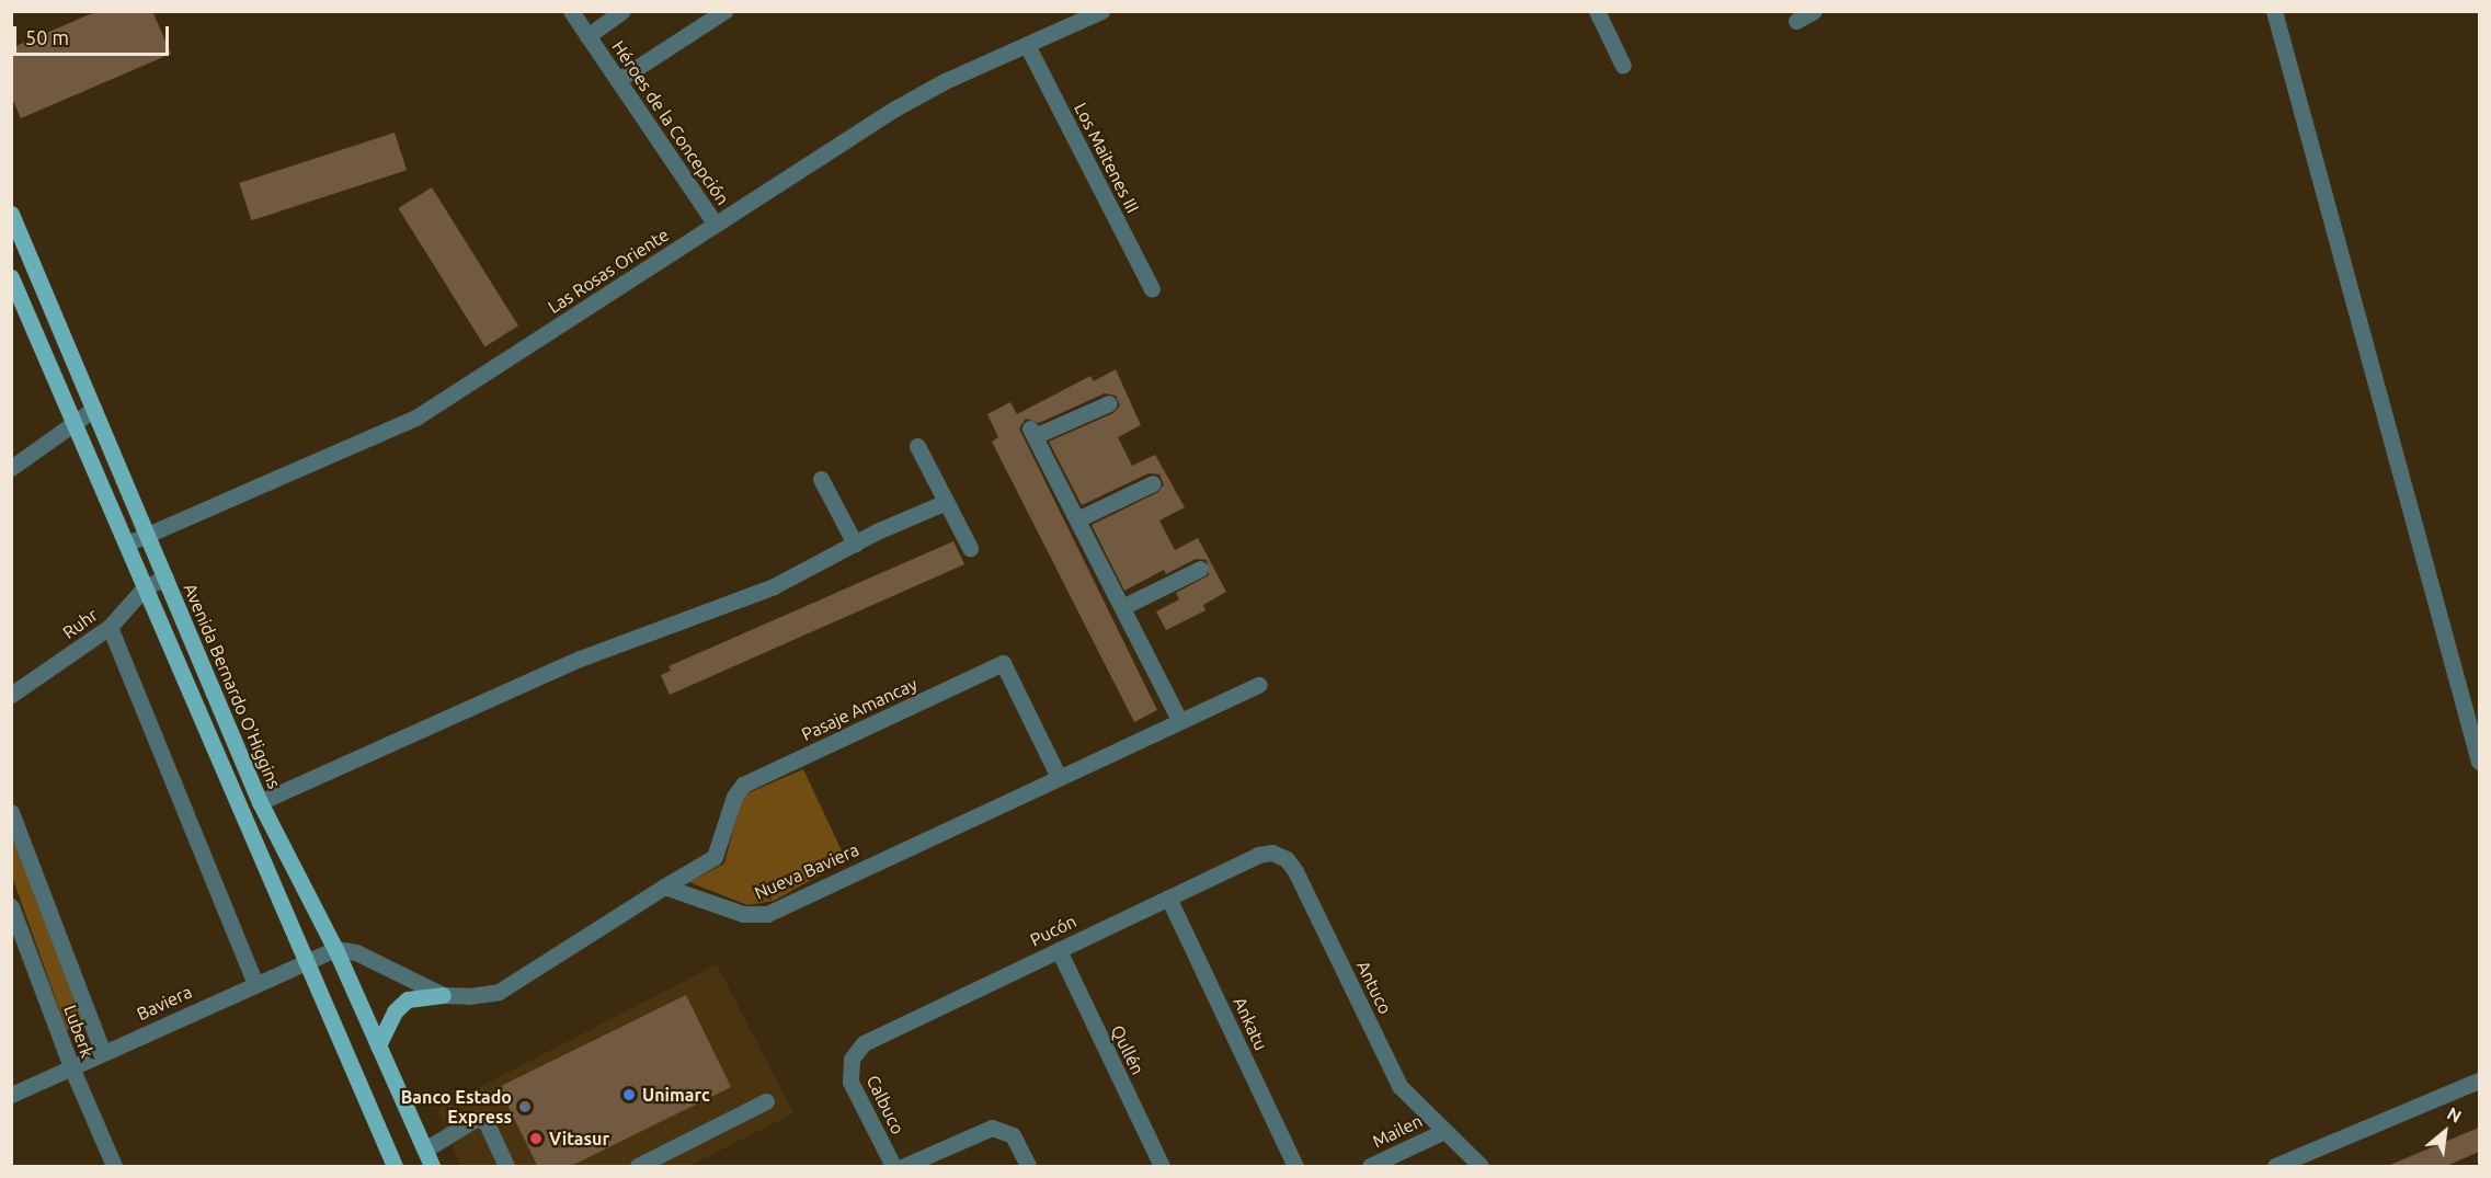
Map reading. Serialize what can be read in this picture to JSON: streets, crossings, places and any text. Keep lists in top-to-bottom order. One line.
{"streets":{"main road":["Avenida Bernardo O'Higgins"],"street":["Héroes de la Concepción","Los Maitenes III","Las Rosas Oriente","Ruhr","Pasaje Amancay","Nueva Baviera","Pucón","Antuco","Baviera","Ankatu","Luberk","Qullén","Calbuco","Mailen"]},"crossings":[["Héroes de la Concepción","Las Rosas Oriente"],["Los Maitenes III","Las Rosas Oriente"],["Las Rosas Oriente","Avenida Bernardo O'Higgins"],["Ruhr","Avenida Bernardo O'Higgins"],["Avenida Bernardo O'Higgins","Baviera"],["Pasaje Amancay","Nueva Baviera"],["Pucón","Antuco"],["Pucón","Ankatu"],["Pucón","Qullén"],["Pucón","Calbuco"],["Antuco","Mailen"],["Baviera","Luberk"]],"places":["Unimarc","Banco Estado Express","Vitasur"],"scale_bar":"50 m","north":"top right"}
